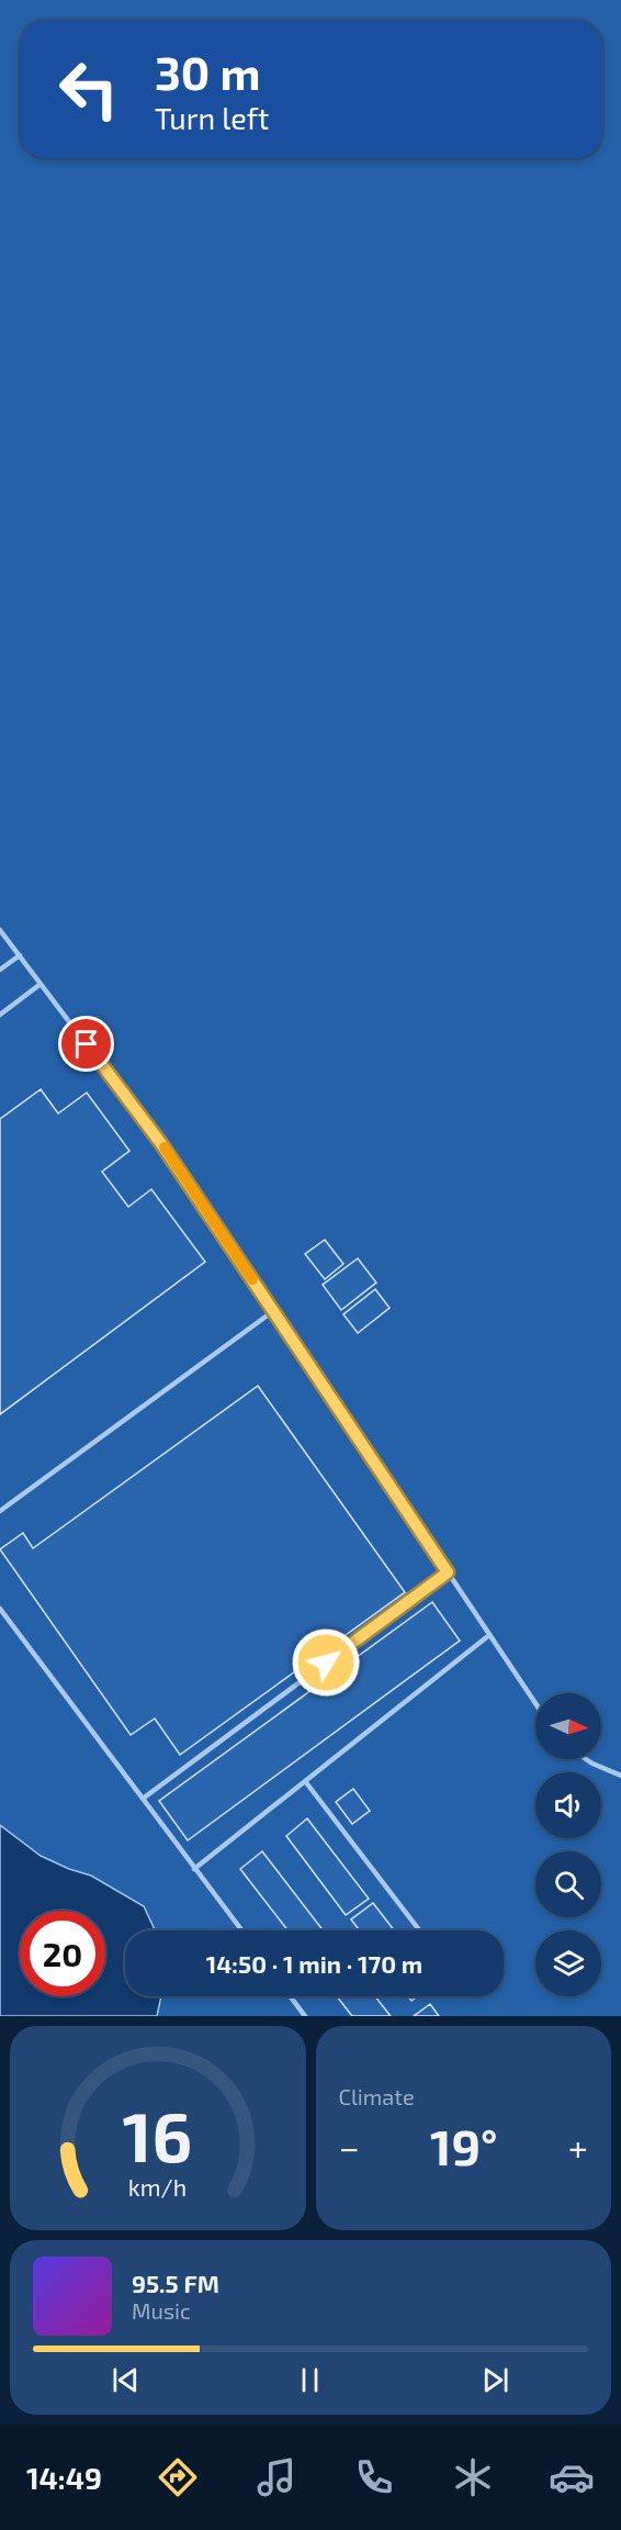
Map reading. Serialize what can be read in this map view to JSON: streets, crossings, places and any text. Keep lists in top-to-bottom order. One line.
{"north":"right","page":{"turn":["30 m","Turn left"],"limit":"20","trip":"14:50 · 1 min · 170 m","tile":"Climate","heat":["−","19°","+"],"song":["95.5 FM","Music"],"tabs":"14:49","gauge":["16","km/h"]}}
